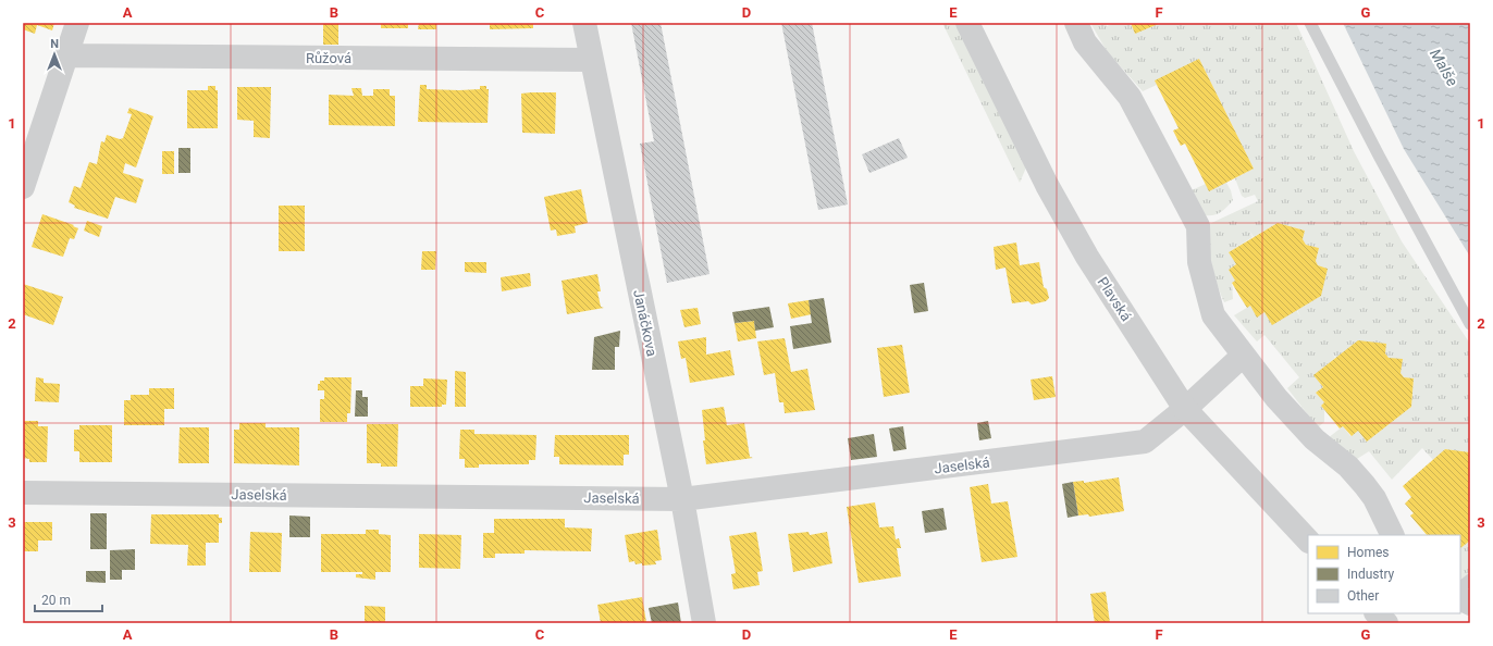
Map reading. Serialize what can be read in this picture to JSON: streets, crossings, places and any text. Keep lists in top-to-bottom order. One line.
{"streets":{"street":["Růžová","Plavská","Janáčkova","Jaselská"]},"crossings":[["Růžová","Janáčkova"],["Plavská","Jaselská"],["Janáčkova","Jaselská"]],"water":["Malše"],"legend":["Homes","Industry","Other"],"scale_bar":"20 m","north":"top","grid":{"columns":["A","B","C","D","E","F","G"],"rows":["1","2","3"]}}
